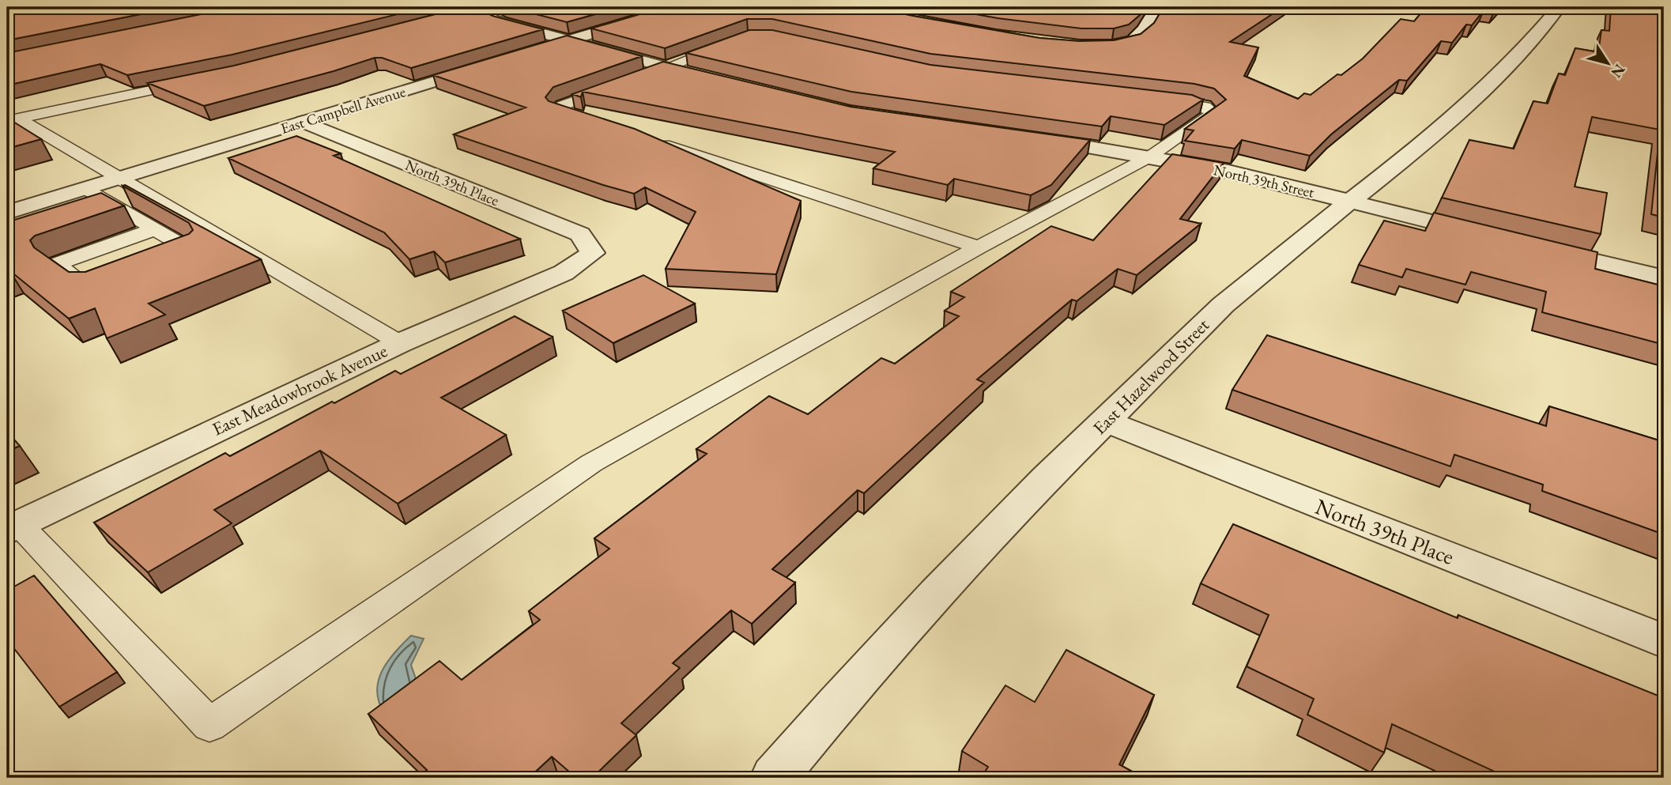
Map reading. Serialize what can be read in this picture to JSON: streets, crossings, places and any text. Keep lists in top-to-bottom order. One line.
{"streets":{"street":["East Campbell Avenue","North 39th Street","North 39th Place","East Hazelwood Street","East Meadowbrook Avenue"]},"crossings":[["East Campbell Avenue","North 39th Place"],["North 39th Street","East Hazelwood Street"],["North 39th Place","East Hazelwood Street"],["North 39th Place","East Meadowbrook Avenue"]],"north":"bottom right"}
